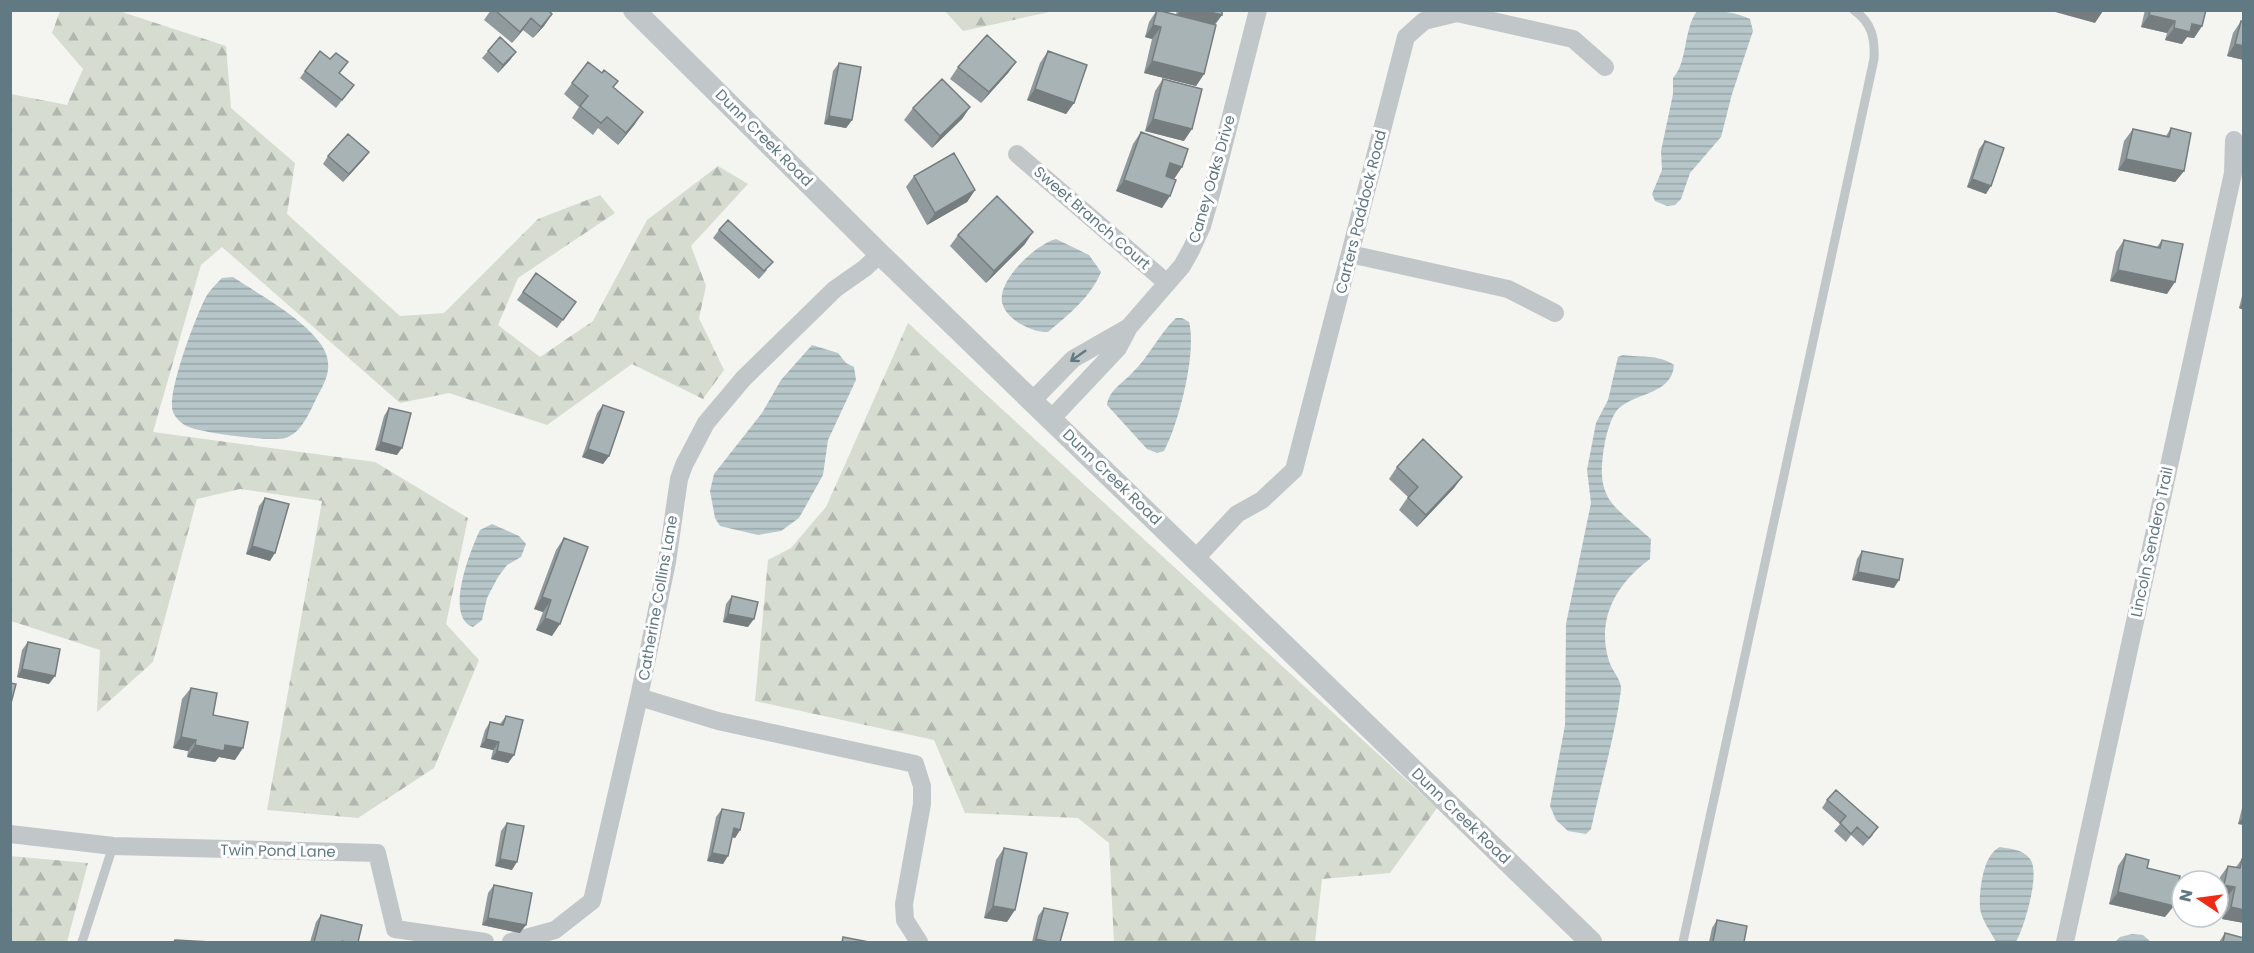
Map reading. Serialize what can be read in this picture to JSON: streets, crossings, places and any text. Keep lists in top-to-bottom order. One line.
{"streets":{"street":["Dunn Creek Road","Caney Oaks Drive","Carters Paddock Road","Sweet Branch Court","Lincoln Sendero Trail","Catherine Collins Lane","Twin Pond Lane"]},"crossings":[["Dunn Creek Road","Caney Oaks Drive"],["Dunn Creek Road","Carters Paddock Road"],["Dunn Creek Road","Catherine Collins Lane"],["Caney Oaks Drive","Sweet Branch Court"]],"north":"left"}
